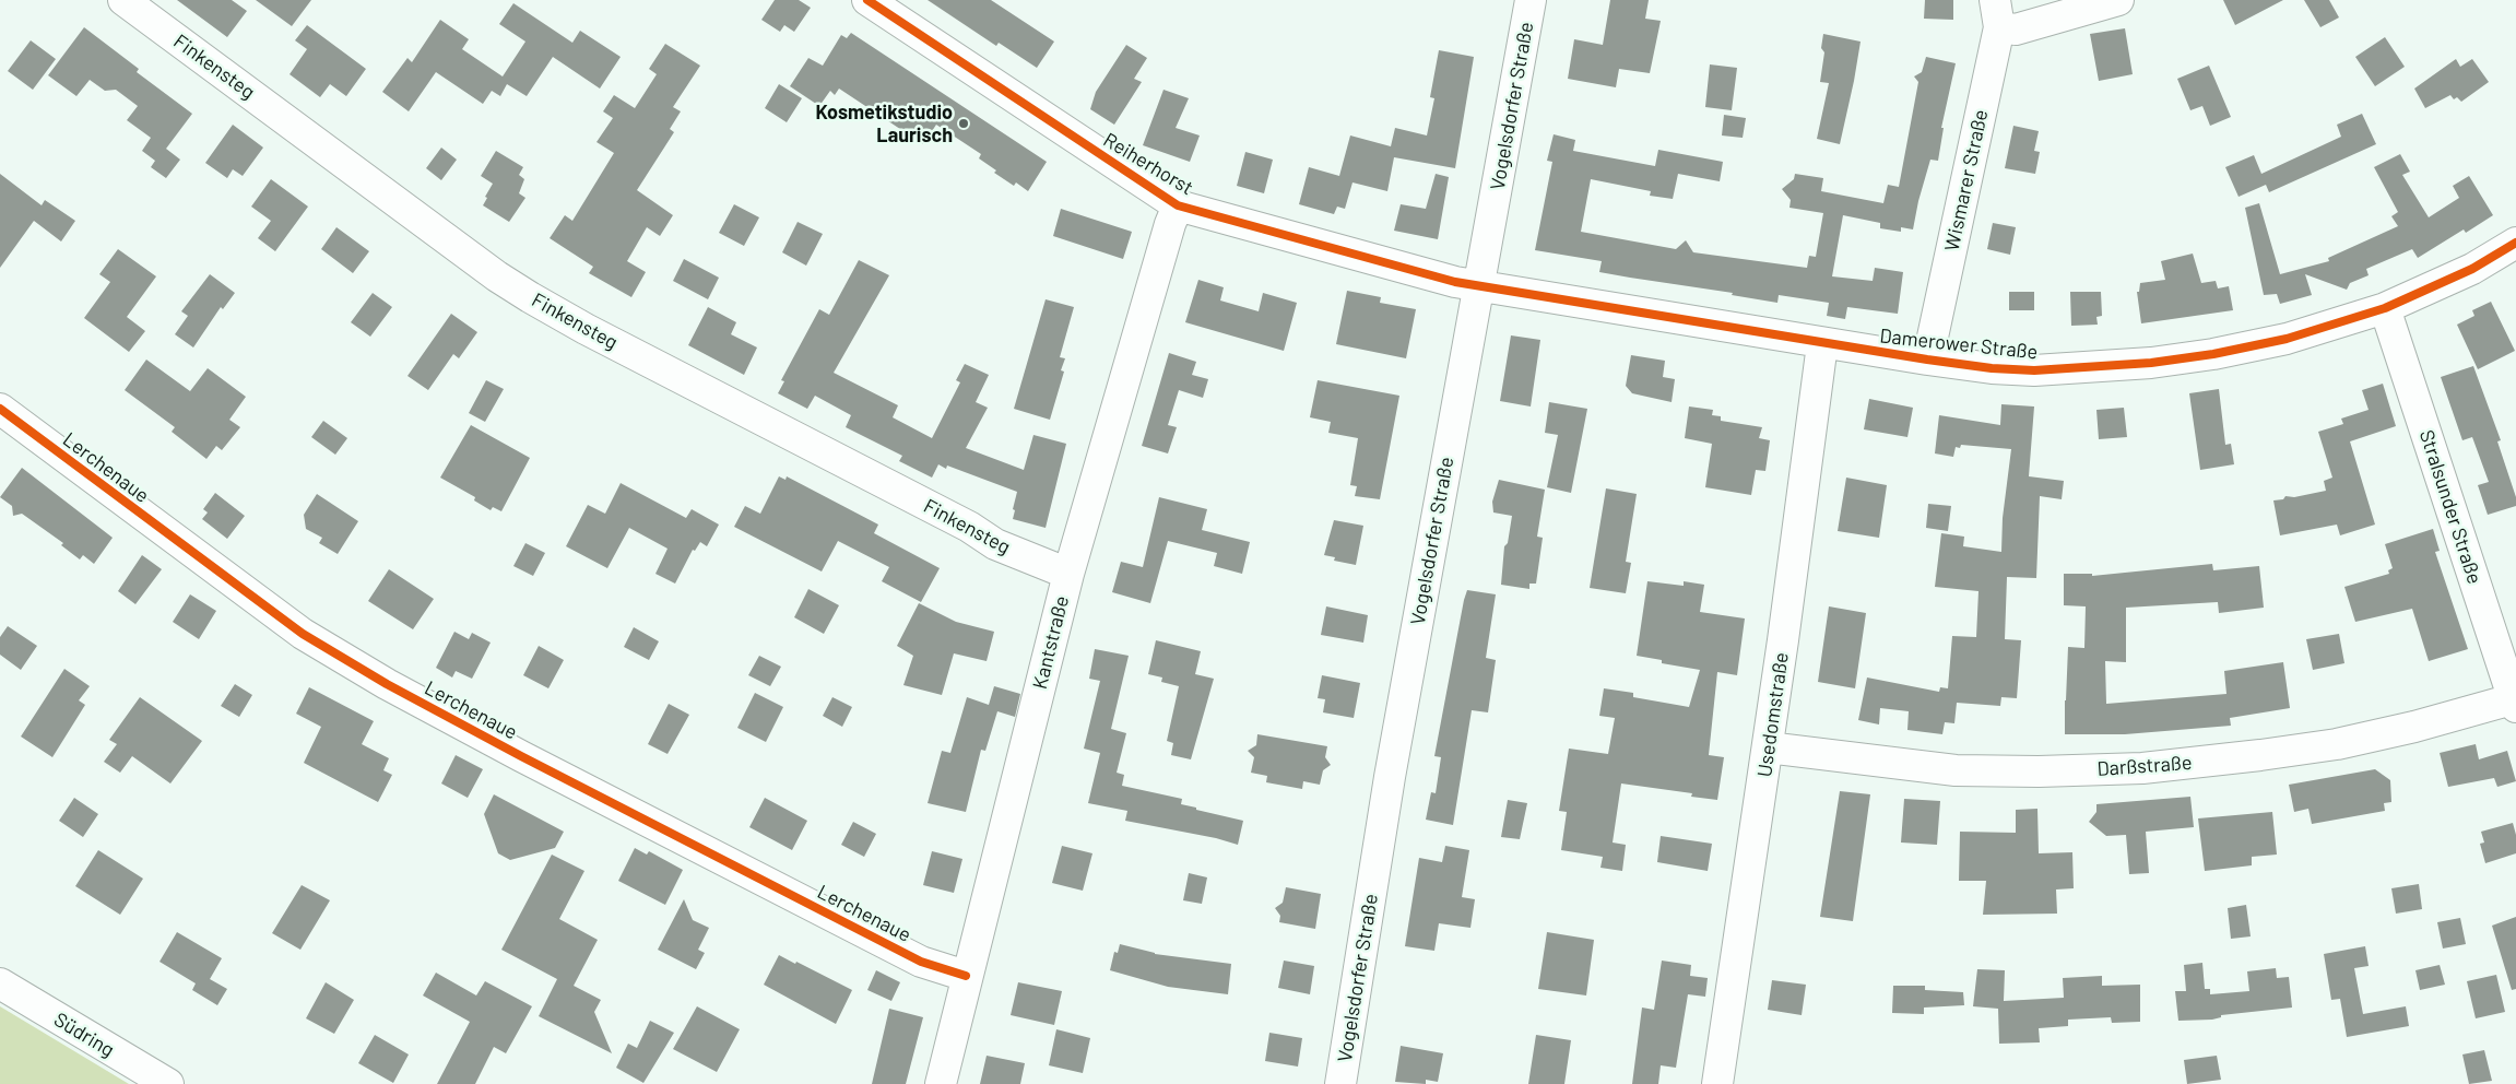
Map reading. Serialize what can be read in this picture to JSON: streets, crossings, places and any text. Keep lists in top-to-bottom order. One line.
{"streets":{"street":["Finkensteg","Vogelsdorfer Straße","Reiherhorst","Wismarer Straße","Damerower Straße","Lerchenaue","Stralsunder Straße","Kantstraße","Usedomstraße","Darßstraße","Südring"]},"crossings":[["Finkensteg","Kantstraße"],["Vogelsdorfer Straße","Reiherhorst"],["Vogelsdorfer Straße","Damerower Straße"],["Reiherhorst","Damerower Straße"],["Reiherhorst","Kantstraße"],["Wismarer Straße","Damerower Straße"],["Damerower Straße","Stralsunder Straße"],["Damerower Straße","Usedomstraße"],["Lerchenaue","Kantstraße"],["Stralsunder Straße","Darßstraße"],["Usedomstraße","Darßstraße"]],"places":["Kosmetikstudio Laurisch"]}
